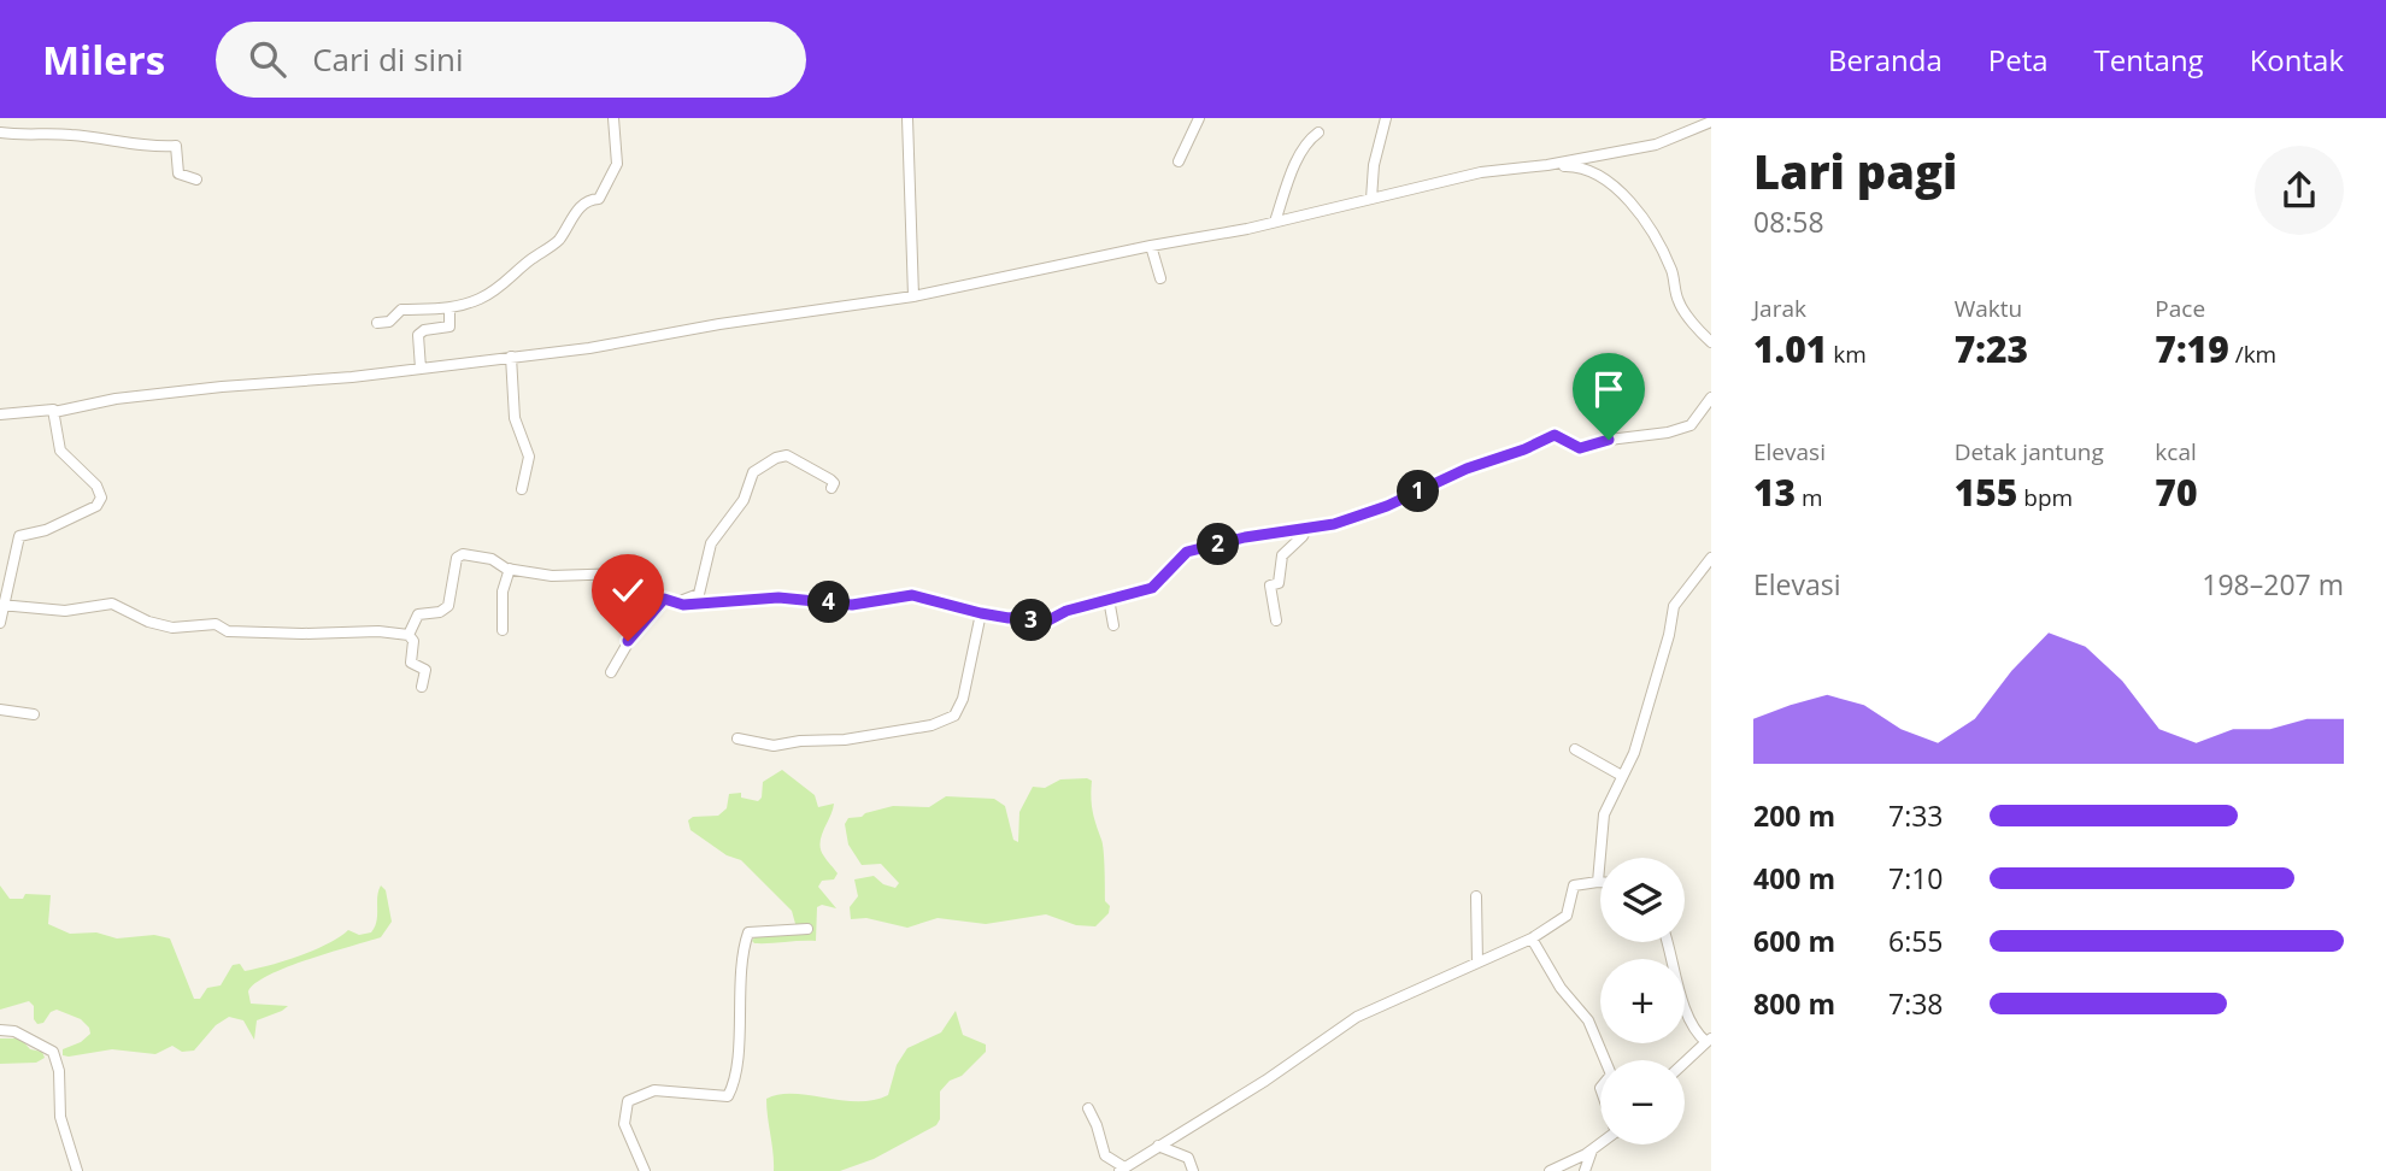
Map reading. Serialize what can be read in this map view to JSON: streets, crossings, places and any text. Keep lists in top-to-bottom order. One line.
{"page":{"header":"Milers","search":"Cari di sini","nav":["Beranda","Peta","Tentang","Kontak"],"heading":["Lari pagi","08:58"],"stats":[["Jarak","1.01 km"],["Waktu","7:23"],["Pace","7:19 /km"],["Elevasi","13 m"],["Detak jantung","155 bpm"],["kcal","70"]],"pins":["1","2","4","3"],"chart":["Elevasi","198–207 m"],"list":[{"name":"200 m","note":"7:33"},{"name":"400 m","note":"7:10"},{"name":"600 m","note":"6:55"},{"name":"800 m","note":"7:38"}],"map_buttons":["+","−"]}}
